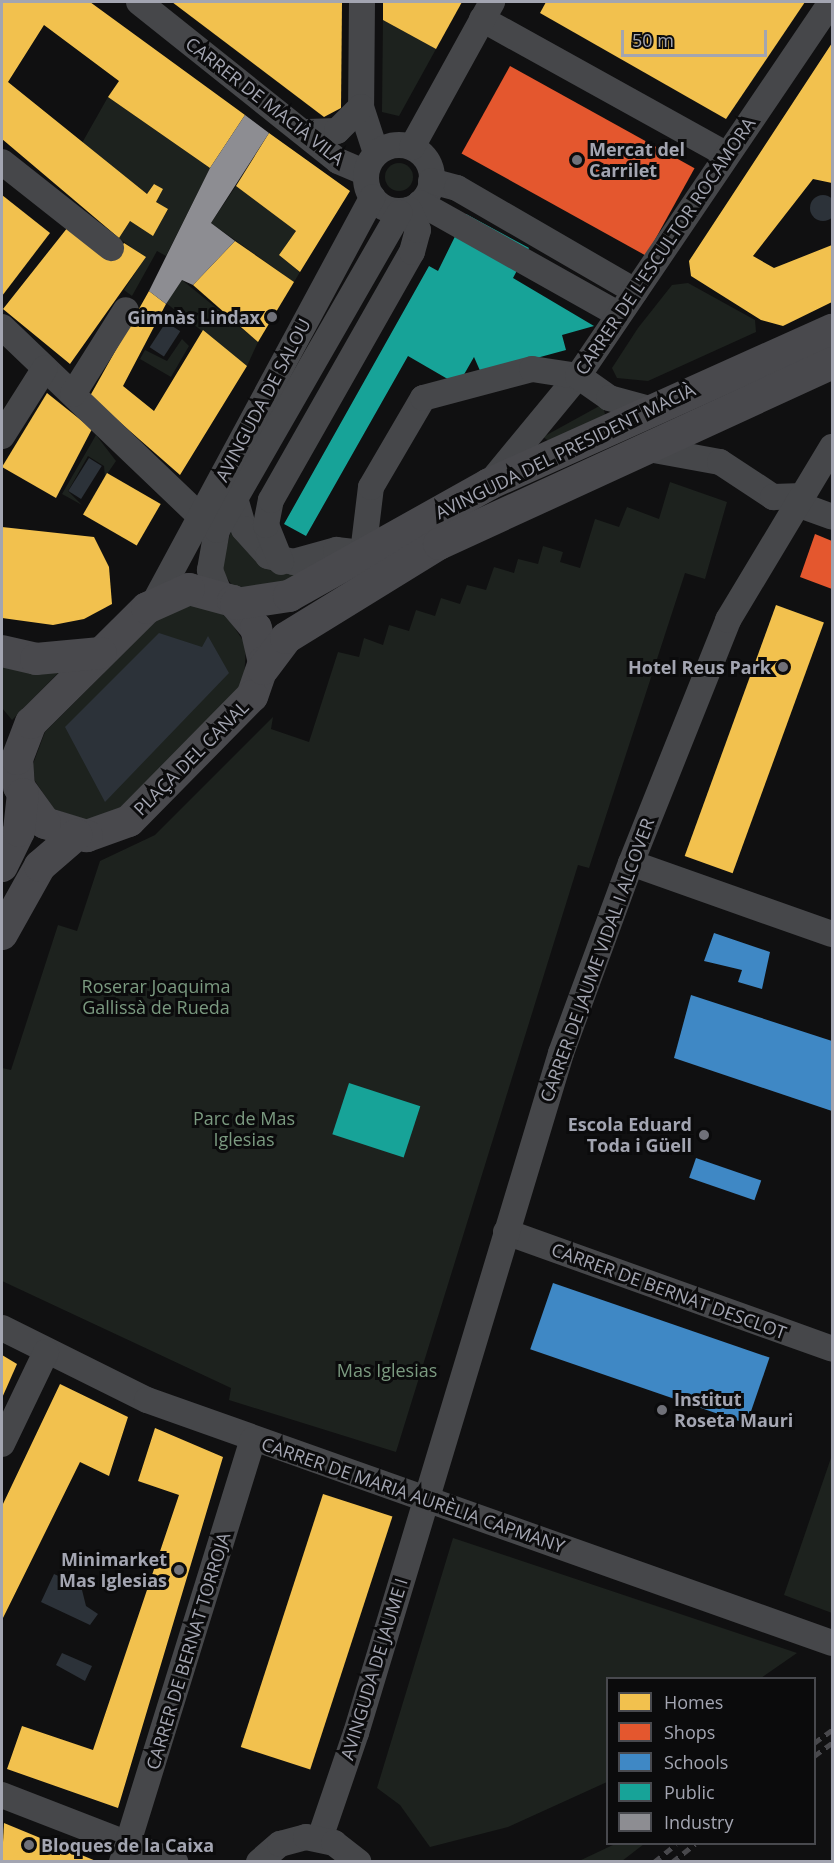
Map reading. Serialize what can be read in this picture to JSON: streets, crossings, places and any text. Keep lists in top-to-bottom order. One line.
{"streets":{"main road":["AVINGUDA DEL PRESIDENT MACIÀ","PLAÇA DEL CANAL"],"street":["CARRER DE MACIÀ VILA","CARRER DE L'ESCULTOR ROCAMORA","AVINGUDA DE SALOU","CARRER DE JAUME VIDAL I ALCOVER","CARRER DE BERNAT DESCLOT","CARRER DE MARIA AURÈLIA CAPMANY","CARRER DE BERNAT TORROJA","AVINGUDA DE JAUME I"]},"crossings":[["CARRER DE MACIÀ VILA","AVINGUDA DE SALOU"],["CARRER DE L'ESCULTOR ROCAMORA","AVINGUDA DEL PRESIDENT MACIÀ"],["AVINGUDA DE SALOU","AVINGUDA DEL PRESIDENT MACIÀ"],["AVINGUDA DE SALOU","PLAÇA DEL CANAL"],["AVINGUDA DEL PRESIDENT MACIÀ","PLAÇA DEL CANAL"],["CARRER DE JAUME VIDAL I ALCOVER","CARRER DE BERNAT DESCLOT"],["CARRER DE JAUME VIDAL I ALCOVER","CARRER DE MARIA AURÈLIA CAPMANY"],["CARRER DE JAUME VIDAL I ALCOVER","AVINGUDA DE JAUME I"],["CARRER DE MARIA AURÈLIA CAPMANY","CARRER DE BERNAT TORROJA"],["CARRER DE MARIA AURÈLIA CAPMANY","AVINGUDA DE JAUME I"]],"parks":["Roserar Joaquima Gallissà de Rueda","Parc de Mas Iglesias","Mas Iglesias"],"places":["Mercat del Carrilet","Gimnàs Lindax","Hotel Reus Park","Escola Eduard Toda i Güell","Institut Roseta Mauri","Minimarket Mas Iglesias","Bloques de la Caixa"],"legend":["Homes","Shops","Schools","Public","Industry"],"scale_bar":"50 m"}
